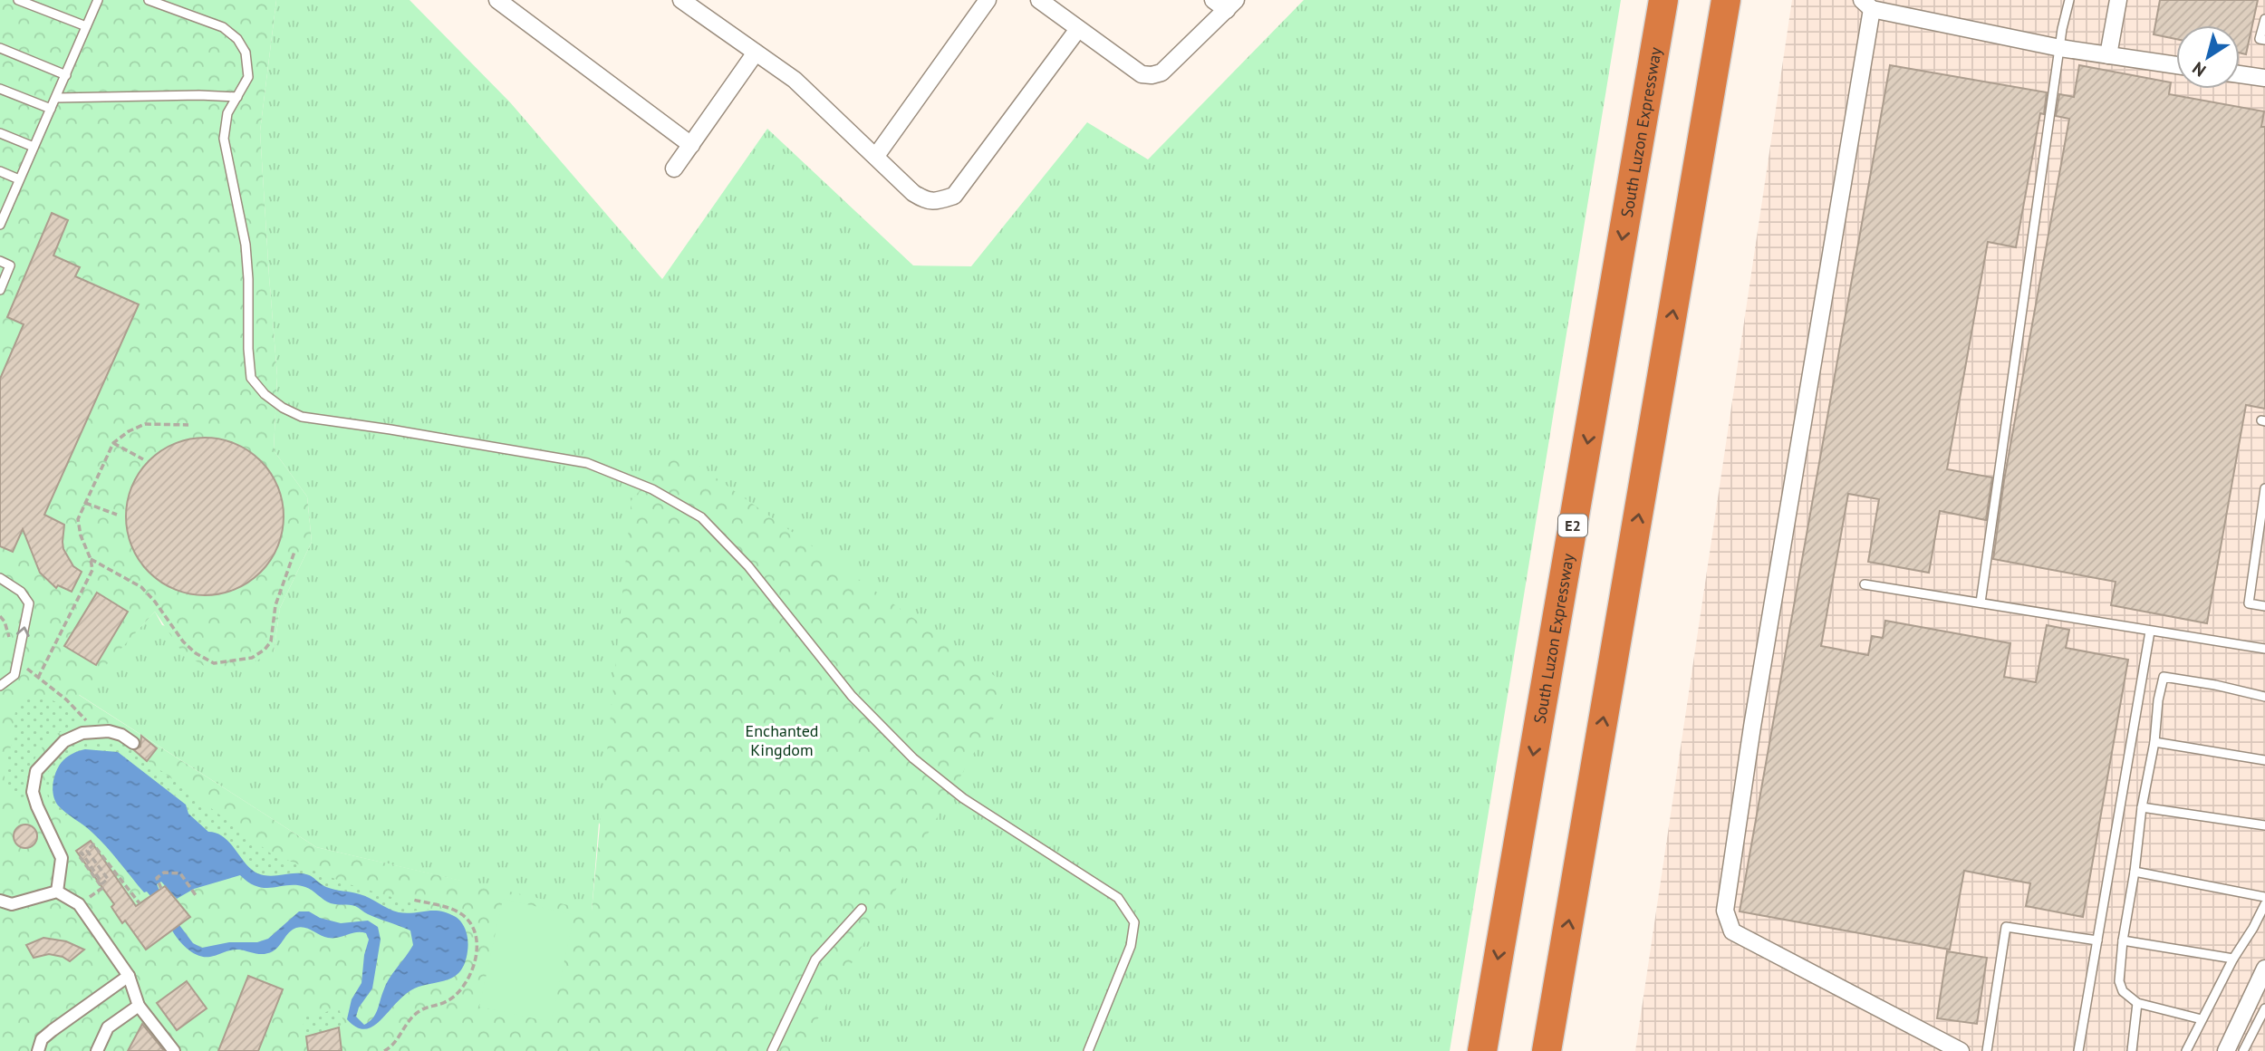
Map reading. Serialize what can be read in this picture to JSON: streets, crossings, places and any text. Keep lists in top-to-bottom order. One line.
{"streets":{"highway":["South Luzon Expressway","E2"]},"parks":["Enchanted Kingdom"],"north":"bottom left"}
